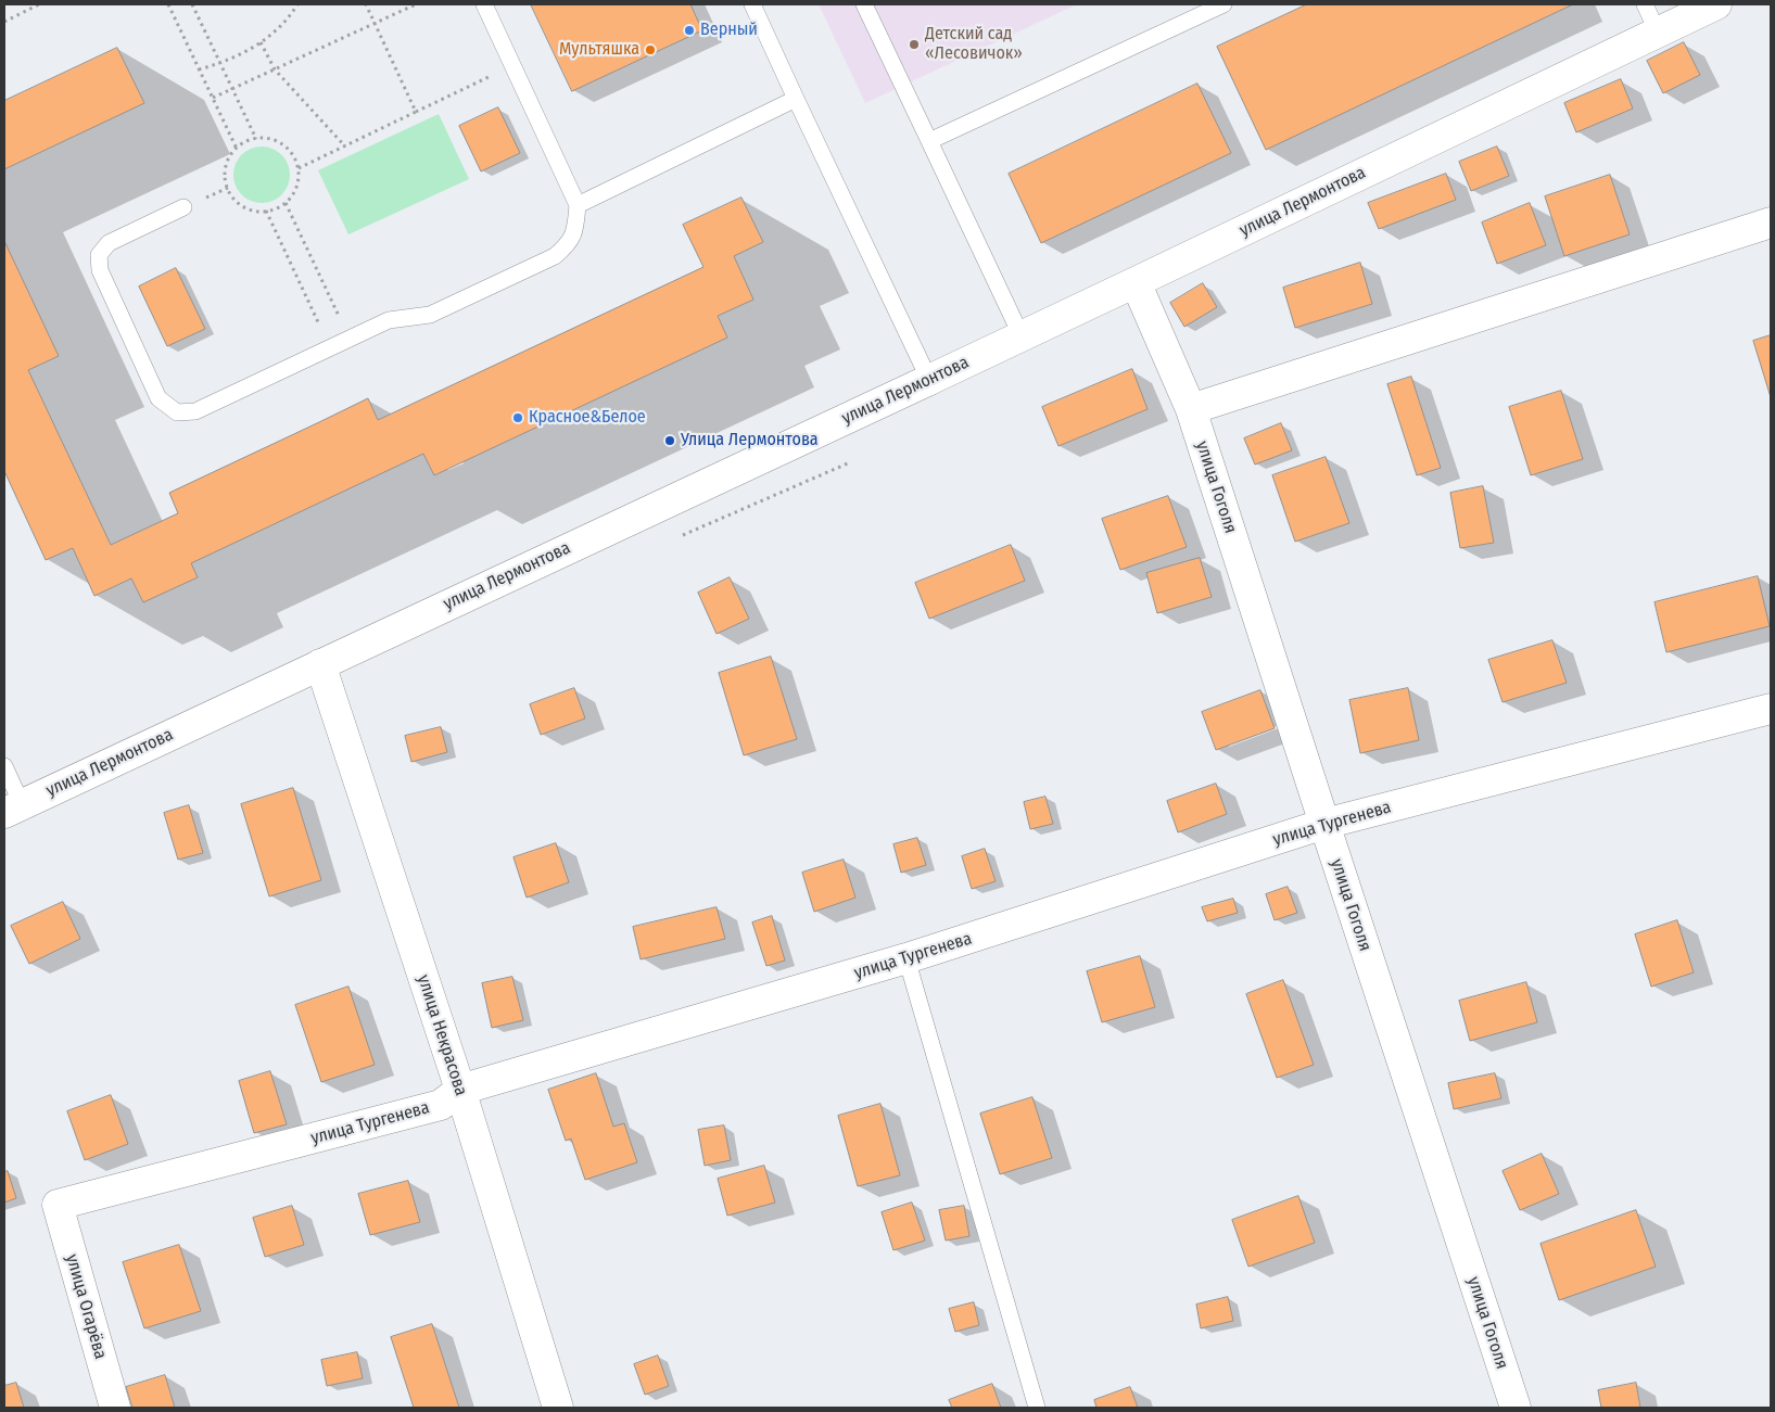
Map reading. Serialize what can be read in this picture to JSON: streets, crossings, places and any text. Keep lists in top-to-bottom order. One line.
{"streets":{"street":["улица Лермонтова","улица Гоголя","улица Тургенева","улица Некрасова","улица Огарёва"]},"crossings":[["улица Лермонтова","улица Гоголя"],["улица Лермонтова","улица Некрасова"],["улица Гоголя","улица Тургенева"],["улица Тургенева","улица Некрасова"],["улица Тургенева","улица Огарёва"]],"places":["Верный","Детский сад «Лесовичок»","Мультяшка","Красное&Белое","Улица Лермонтова"]}
